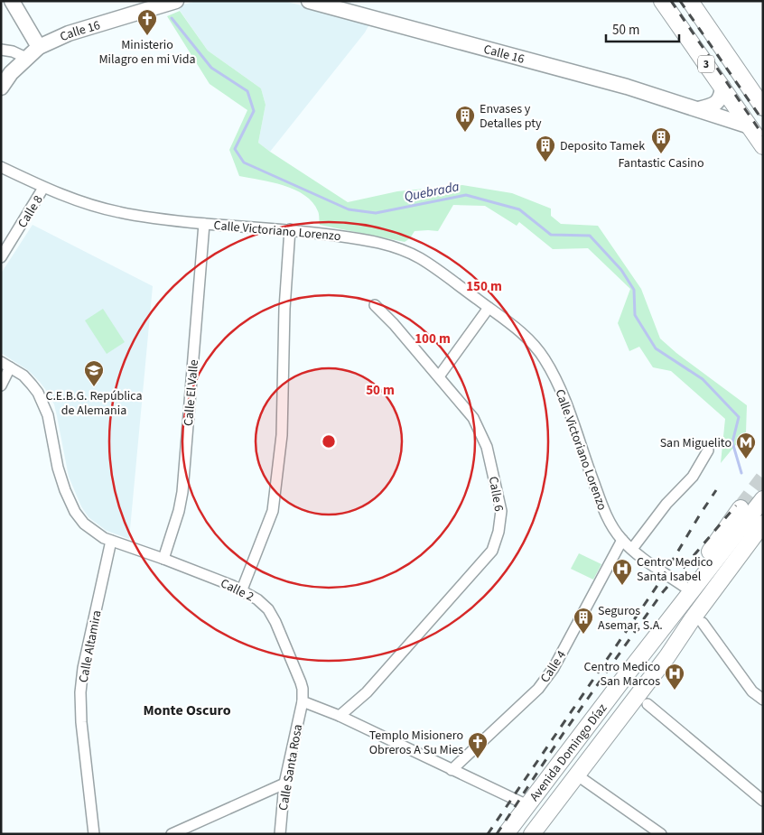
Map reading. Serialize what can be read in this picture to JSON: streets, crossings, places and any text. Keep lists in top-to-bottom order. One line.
{"streets":{"main road":["Calle 16","3","Avenida Domingo Díaz"],"street":["Calle 8","Calle Victoriano Lorenzo","Calle El Valle","Calle 6","Calle 2","Calle Altamira","Calle 4","Calle Santa Rosa"]},"crossings":[["Calle 16","3"],["Calle 8","Calle Victoriano Lorenzo"],["Calle Victoriano Lorenzo","Calle El Valle"],["Calle Victoriano Lorenzo","Calle 4"],["Calle El Valle","Calle 2"],["Calle 2","Calle Altamira"],["Calle 2","Calle Santa Rosa"]],"districts":["Monte Oscuro"],"water":["Quebrada"],"places":{"church":["Ministerio Milagro en mi Vida","Templo Misionero Obreros A Su Mies"],"building":["Envases y Detalles pty","Fantastic Casino","Deposito Tamek","Seguros Asemar, S.A."],"school or university":["C.E.B.G. República de Alemania"],"metro station":["San Miguelito"],"hospital":["Centro Medico Santa Isabel","Centro Medico San Marcos"]},"scale_bar":"50 m","rings":["150 m","100 m","50 m"]}
